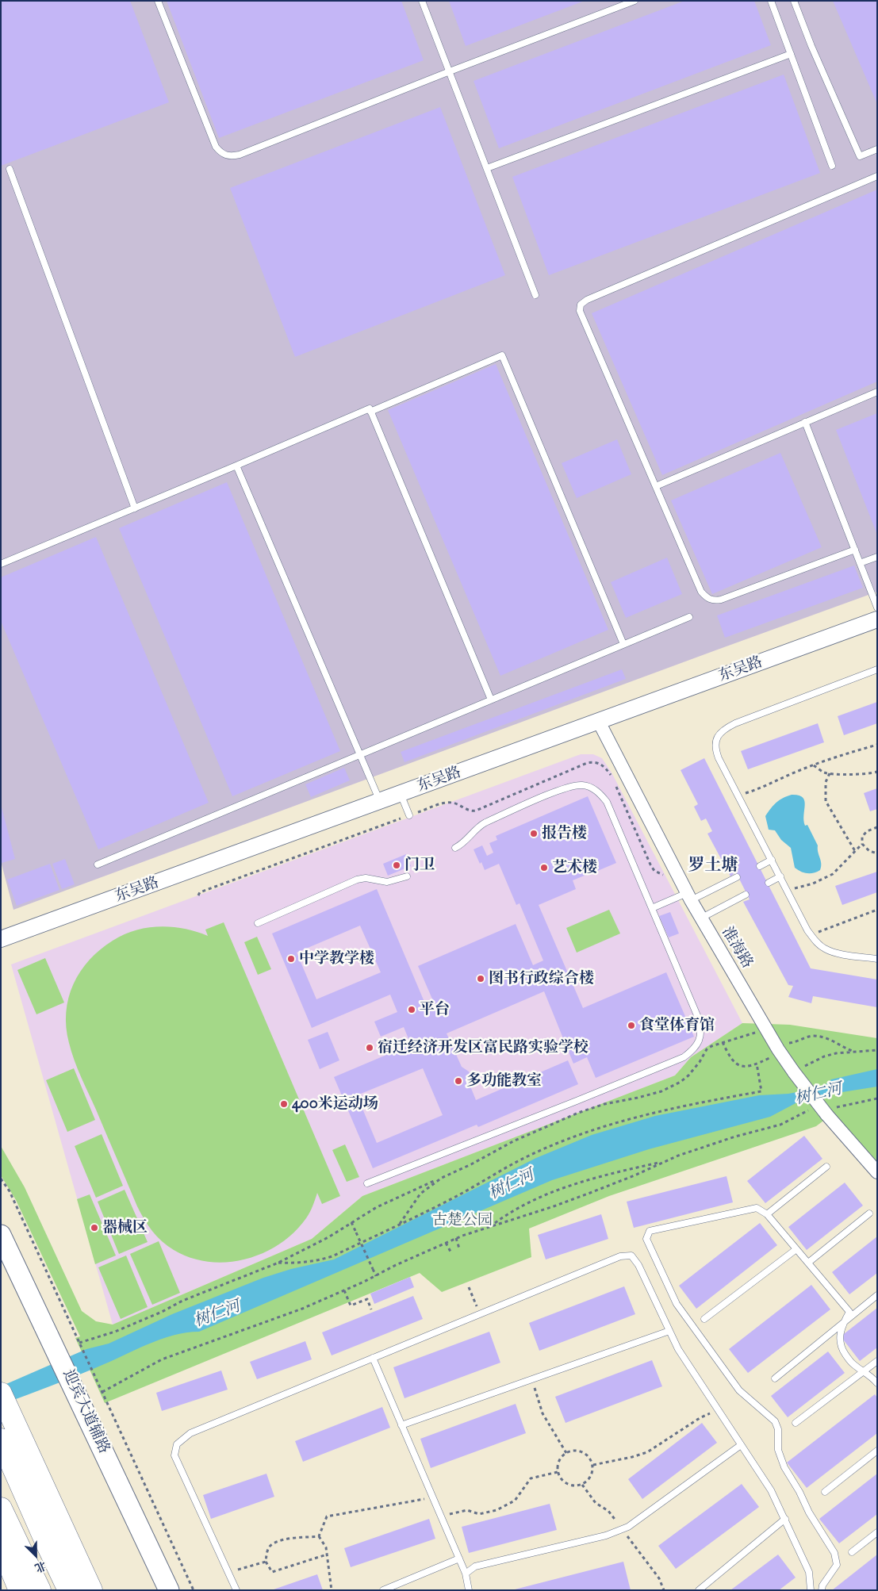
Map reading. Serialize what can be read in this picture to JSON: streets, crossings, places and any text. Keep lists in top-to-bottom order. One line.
{"streets":{"main road":["迎宾大道辅路"],"street":["东吴路","淮海路"]},"crossings":[["东吴路","淮海路"]],"districts":["罗土塘"],"water":["树仁河"],"parks":["古楚公园"],"places":["报告楼","门卫","艺术楼","中学教学楼","图书行政综合楼","平台","食堂体育馆","宿迁经济开发区富民路实验学校","多功能教室","400米运动场","器械区"],"north":"bottom right"}
